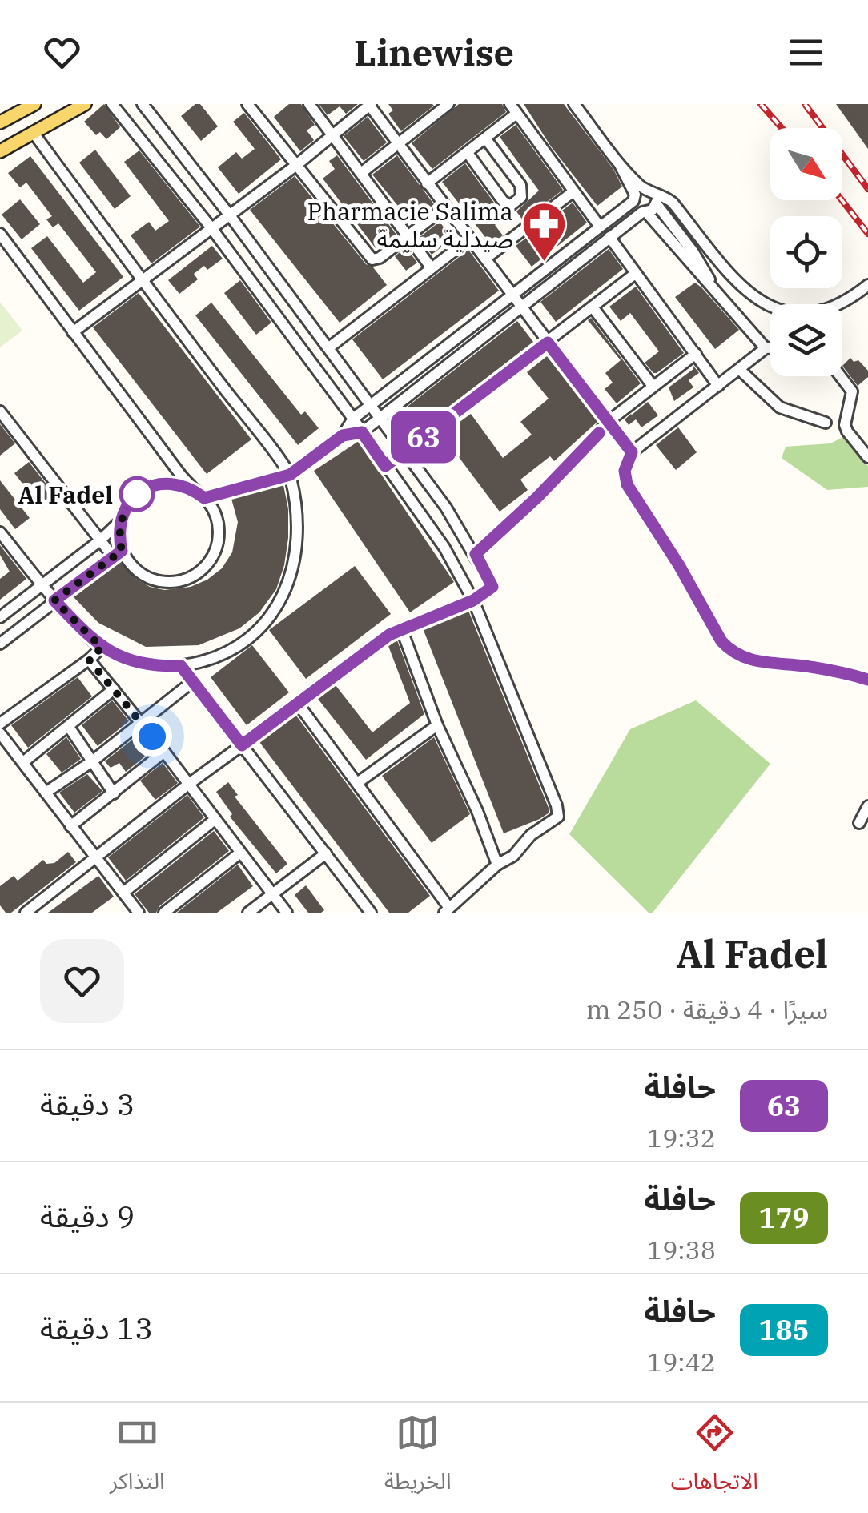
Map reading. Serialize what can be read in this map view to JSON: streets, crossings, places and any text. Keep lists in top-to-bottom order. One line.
{"places":{"pharmacy":["Pharmacie Salima صيدلية سليمة"],"other":["Al Fadel"]},"lines":["bus line 63"],"north":"bottom right","page":{"header":"Linewise","on_map":"63","heading":["Al Fadel","سيرًا · 4 دقيقة · 250 m"],"list":[{"mark":"63","name":"حافلة","note":"19:32","value":"3 دقيقة"},{"mark":"179","name":"حافلة","note":"19:38","value":"9 دقيقة"},{"mark":"185","name":"حافلة","note":"19:42","value":"13 دقيقة"}],"tabs":["الاتجاهات","الخريطة","التذاكر"]}}
